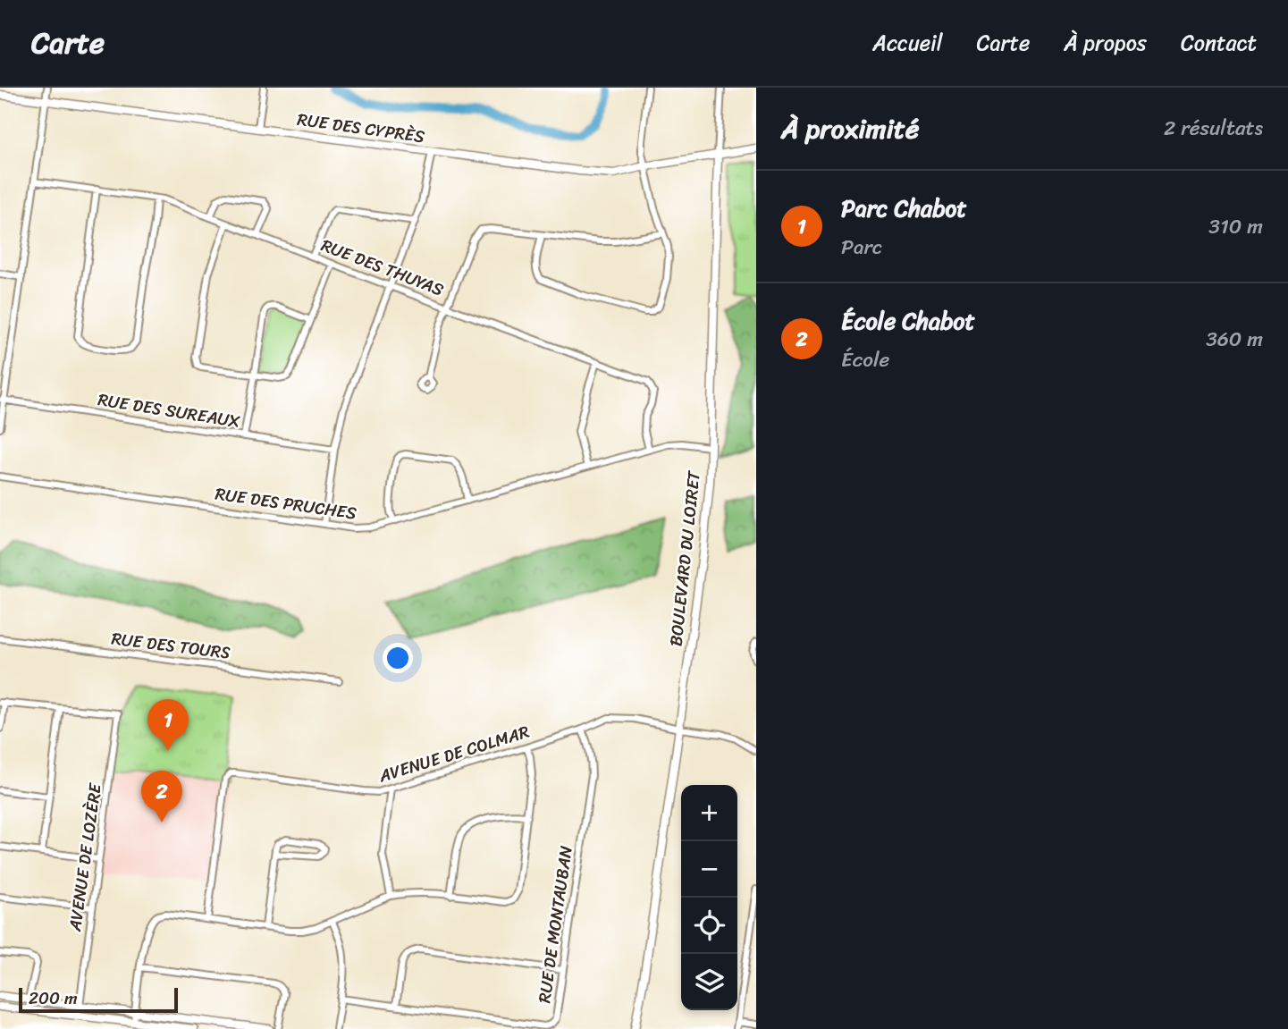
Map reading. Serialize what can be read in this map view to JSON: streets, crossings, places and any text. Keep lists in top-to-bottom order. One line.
{"streets":{"street":["RUE DES CYPRÈS","RUE DES THUYAS","RUE DES SUREAUX","RUE DES PRUCHES","BOULEVARD DU LOIRET","RUE DES TOURS","AVENUE DE COLMAR","AVENUE DE LOZÈRE","RUE DE MONTAUBAN"]},"crossings":[["RUE DES CYPRÈS","BOULEVARD DU LOIRET"],["RUE DES THUYAS","RUE DES PRUCHES"],["RUE DES PRUCHES","BOULEVARD DU LOIRET"],["BOULEVARD DU LOIRET","AVENUE DE COLMAR"],["AVENUE DE COLMAR","RUE DE MONTAUBAN"]],"scale_bar":"200 m","page":{"header":"Carte","nav":["Accueil","Carte","À propos","Contact"],"heading":["À proximité","2 résultats"],"list":[{"mark":"1","name":"Parc Chabot","note":"Parc","value":"310 m"},{"mark":"2","name":"École Chabot","note":"École","value":"360 m"}],"pins":["1","2"],"map_buttons":["+","−"],"scale":"200 m"}}
